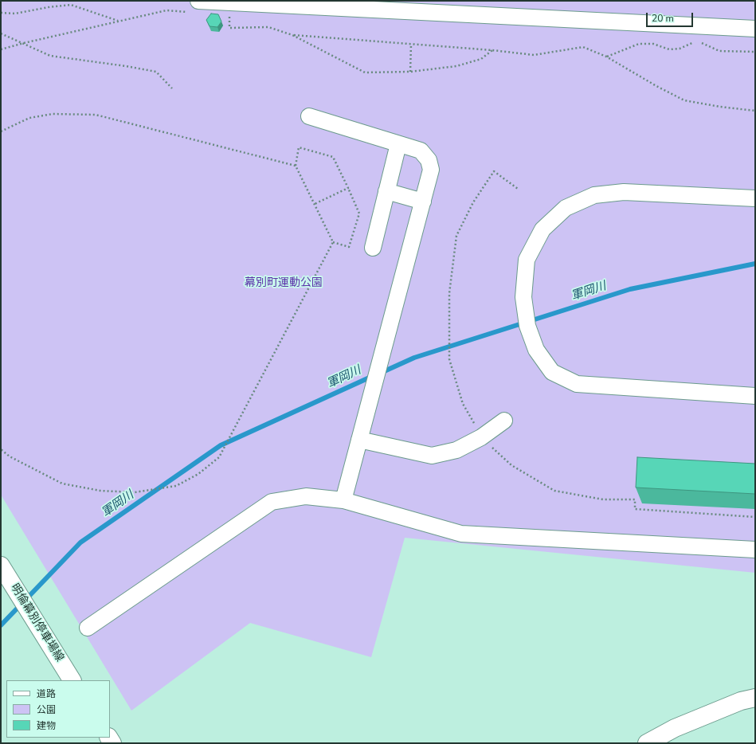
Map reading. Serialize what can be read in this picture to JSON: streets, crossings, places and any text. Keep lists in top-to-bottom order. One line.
{"streets":{"main road":["明倫幕別停車場線"]},"water":["軍岡川"],"parks":["幕別町運動公園"],"legend":["道路","公園","建物"],"scale_bar":"20 m"}
